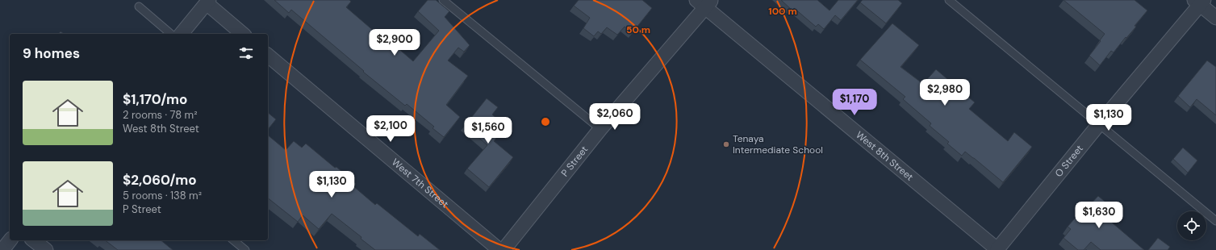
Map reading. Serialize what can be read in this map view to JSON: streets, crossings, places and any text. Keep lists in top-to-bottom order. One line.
{"streets":{"street":["West 8th Street","P Street","O Street","West 7th Street"]},"crossings":[["West 8th Street","P Street"],["West 8th Street","O Street"]],"places":["Tenaya Intermediate School"],"page":{"price":["$2,900","$2,980","$1,170","$2,060","$1,130","$2,100","$1,560","$1,130","$1,630"],"heading":"9 homes","list":[{"name":"$1,170/mo","note":"2 rooms · 78 m² · West 8th Street"},{"name":"$2,060/mo","note":"5 rooms · 138 m² · P Street"}]},"rings":["100 m","50 m"]}
